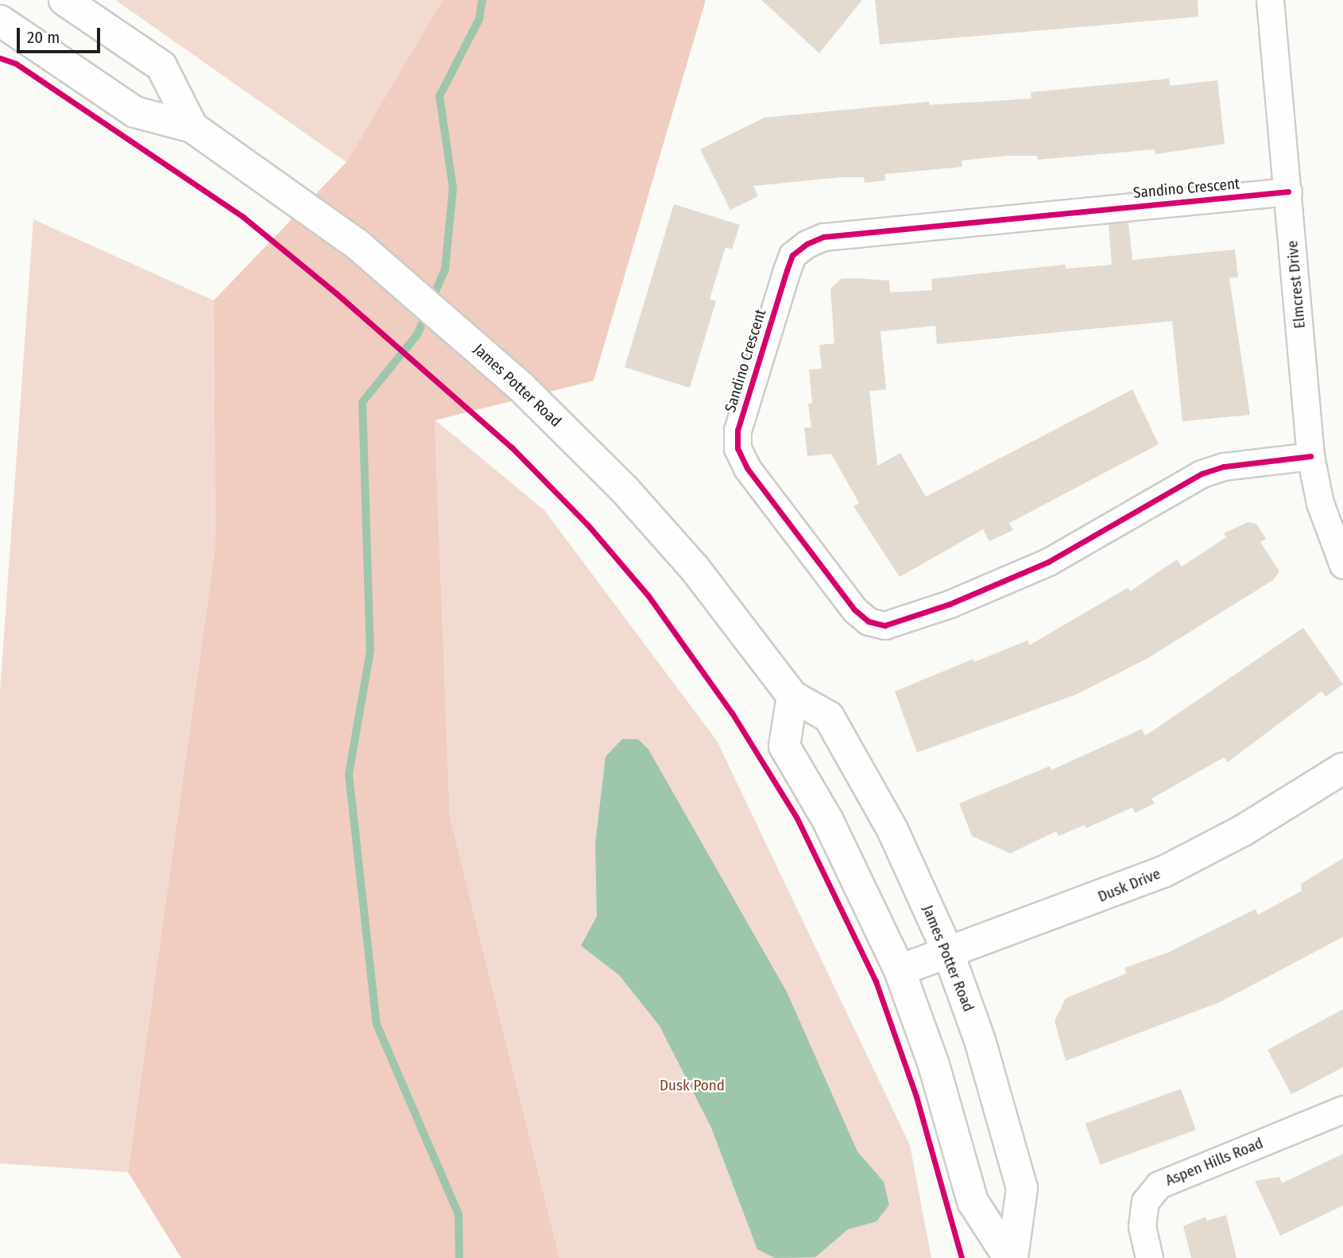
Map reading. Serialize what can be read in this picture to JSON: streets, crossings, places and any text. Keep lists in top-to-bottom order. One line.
{"streets":{"main road":["James Potter Road","Dusk Drive"],"street":["Sandino Crescent","Elmcrest Drive","Aspen Hills Road"]},"crossings":[["Sandino Crescent","Elmcrest Drive"],["James Potter Road","Dusk Drive"]],"parks":["Dusk Pond"],"scale_bar":"20 m"}
